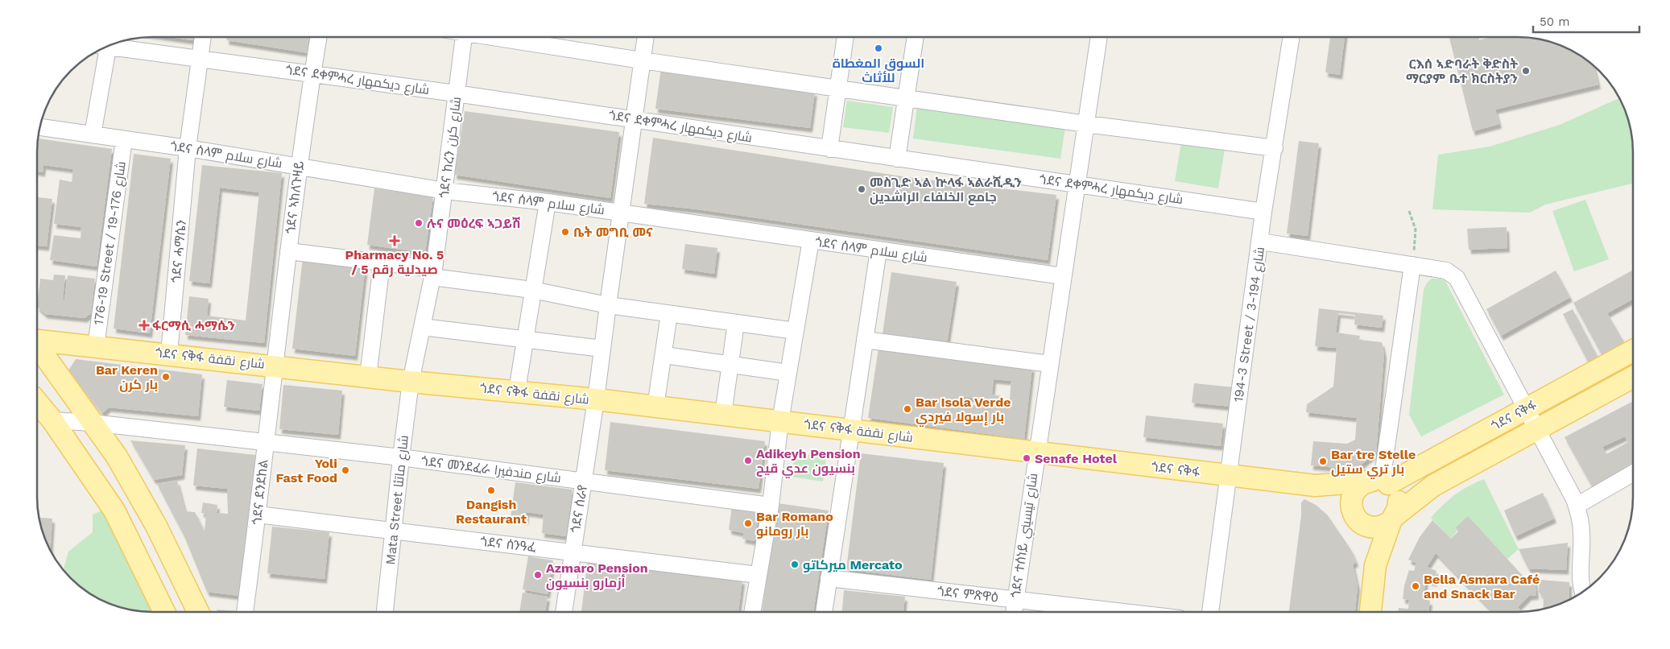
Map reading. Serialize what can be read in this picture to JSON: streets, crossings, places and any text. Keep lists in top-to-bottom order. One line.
{"streets":{"main road":["ጎደና ናቅፋ شارع نقفة","ጎደና ናቅፋ"],"street":["ጎደና ደቀምሓረ شارع ديكمهار","ጎደና ከረን شارع كرن","ጎደና ሰላም شارع سلام","ጎደና ኣከለጉዛይ","176-19 Street / شارع 176-19","ጎደና ሓማሴን","194-3 Street / شارع 194-3","ጎደና መንደፈራ شارع مندفيرا","ጎደና ደንደከል","Mata Street شارع ماتئا","ጎደና ሰራየ","ጎደና ተሰነይ شارع تيسيني","ጎደና ሰንዓፈ","ጎደና ምጽዋዕ"]},"crossings":[["ጎደና ደቀምሓረ شارع ديكمهار","ጎደና ከረን شارع كرن"],["ጎደና ደቀምሓረ شارع ديكمهار","ጎደና ኣከለጉዛይ"],["ጎደና ደቀምሓረ شارع ديكمهار","ጎደና ሓማሴን"],["ጎደና ደቀምሓረ شارع ديكمهار","194-3 Street / شارع 194-3"],["ጎደና ደቀምሓረ شارع ديكمهار","ጎደና ሰራየ"],["ጎደና ደቀምሓረ شارع ديكمهار","ጎደና ተሰነይ شارع تيسيني"],["ጎደና ከረን شارع كرن","ጎደና ሰላም شارع سلام"],["ጎደና ከረን شارع كرن","ጎደና ናቅፋ شارع نقفة"],["ጎደና ከረን شارع كرن","Mata Street شارع ماتئا"],["ጎደና ሰላም شارع سلام","ጎደና ኣከለጉዛይ"],["ጎደና ሰላም شارع سلام","176-19 Street / شارع 176-19"],["ጎደና ሰላም شارع سلام","ጎደና ሓማሴን"],["ጎደና ሰላም شارع سلام","ጎደና ሰራየ"],["ጎደና ሰላም شارع سلام","ጎደና ተሰነይ شارع تيسيني"],["ጎደና ኣከለጉዛይ","ጎደና ናቅፋ شارع نقفة"],["ጎደና ኣከለጉዛይ","ጎደና ደንደከል"],["176-19 Street / شارع 176-19","ጎደና ናቅፋ شارع نقفة"],["ጎደና ሓማሴን","ጎደና ናቅፋ شارع نقفة"],["194-3 Street / شارع 194-3","ጎደና ናቅፋ"],["ጎደና ናቅፋ شارع نقفة","ጎደና ናቅፋ"],["ጎደና ናቅፋ شارع نقفة","ጎደና ደንደከል"],["ጎደና ናቅፋ شارع نقفة","Mata Street شارع ماتئا"],["ጎደና ናቅፋ شارع نقفة","ጎደና ሰራየ"],["ጎደና ናቅፋ شارع نقفة","ጎደና ተሰነይ شارع تيسيني"],["ጎደና ናቅፋ","ጎደና ተሰነይ شارع تيسيني"],["ጎደና መንደፈራ شارع مندفيرا","ጎደና ደንደከል"],["ጎደና መንደፈራ شارع مندفيرا","Mata Street شارع ماتئا"],["ጎደና መንደፈራ شارع مندفيرا","ጎደና ሰራየ"],["ጎደና ደንደከል","ጎደና ሰንዓፈ"],["Mata Street شارع ماتئا","ጎደና ሰንዓፈ"],["ጎደና ሰራየ","ጎደና ሰንዓፈ"],["ጎደና ተሰነይ شارع تيسيني","ጎደና ምጽዋዕ"]],"places":{"other":["السوق المغطاة للأثاث","ርእሰ ኣድባራት ቅድስት ማርያም ቤተ ክርስትያን","መስጊድ ኣል ኵላፋ ኣልራሺዲን جامع الخلفاء الراشدين","ሉና መዕረፍ ኣጋይሽ","ቤት መግቢ መና","Bar Keren بار كرن","Bar Isola Verde بار إسولا فيردي","Senafe Hotel","Adikeyh Pension بنسيون عدي قيح","Bar tre Stelle بار تري ستيل","Yoli Fast Food","Dangish Restaurant","Bar Romano بار رومانو","ميركاتو Mercato","Azmaro Pension أزمارو بنسيون","Bella Asmara Café and Snack Bar"],"health":["Pharmacy No. 5 / صيدلية رقم 5","ፋርማሲ ሓማሴን"]},"scale_bar":"50 m"}
